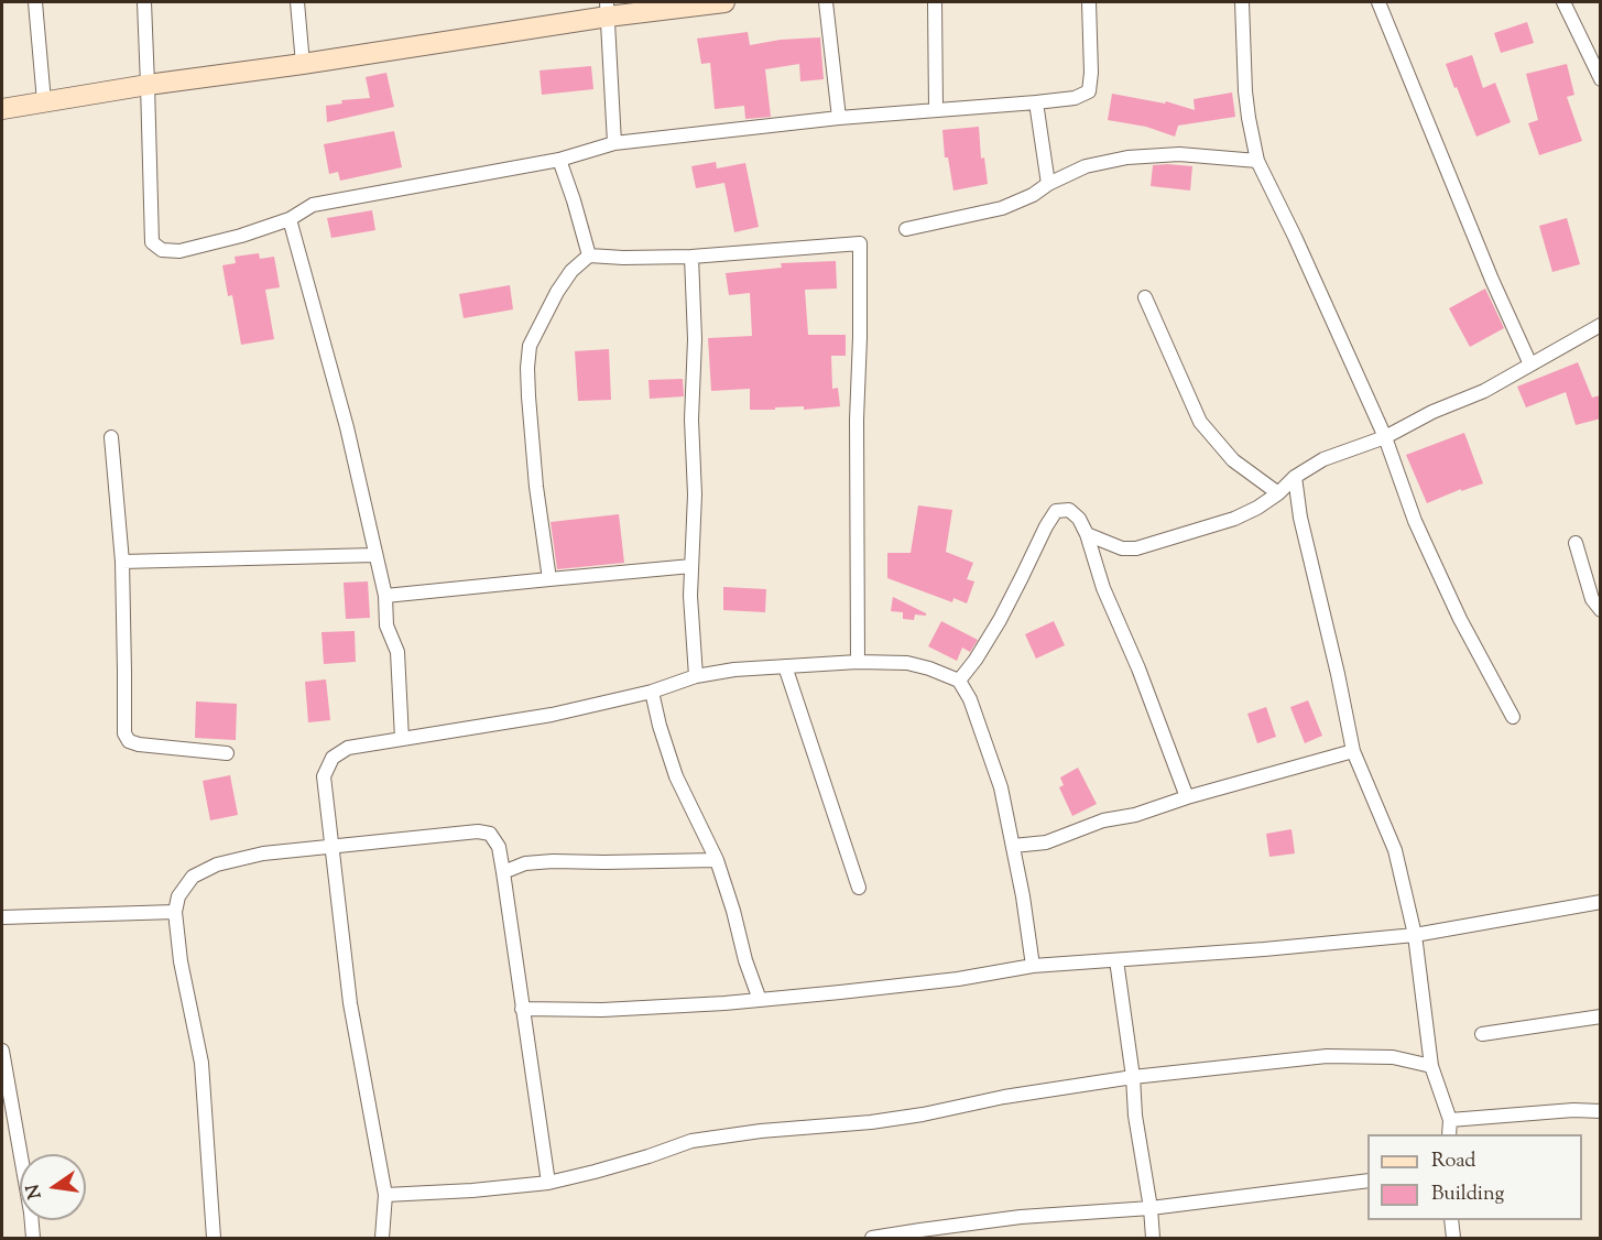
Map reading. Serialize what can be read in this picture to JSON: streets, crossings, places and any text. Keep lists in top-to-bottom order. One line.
{"legend":["Road","Building"],"north":"left"}
